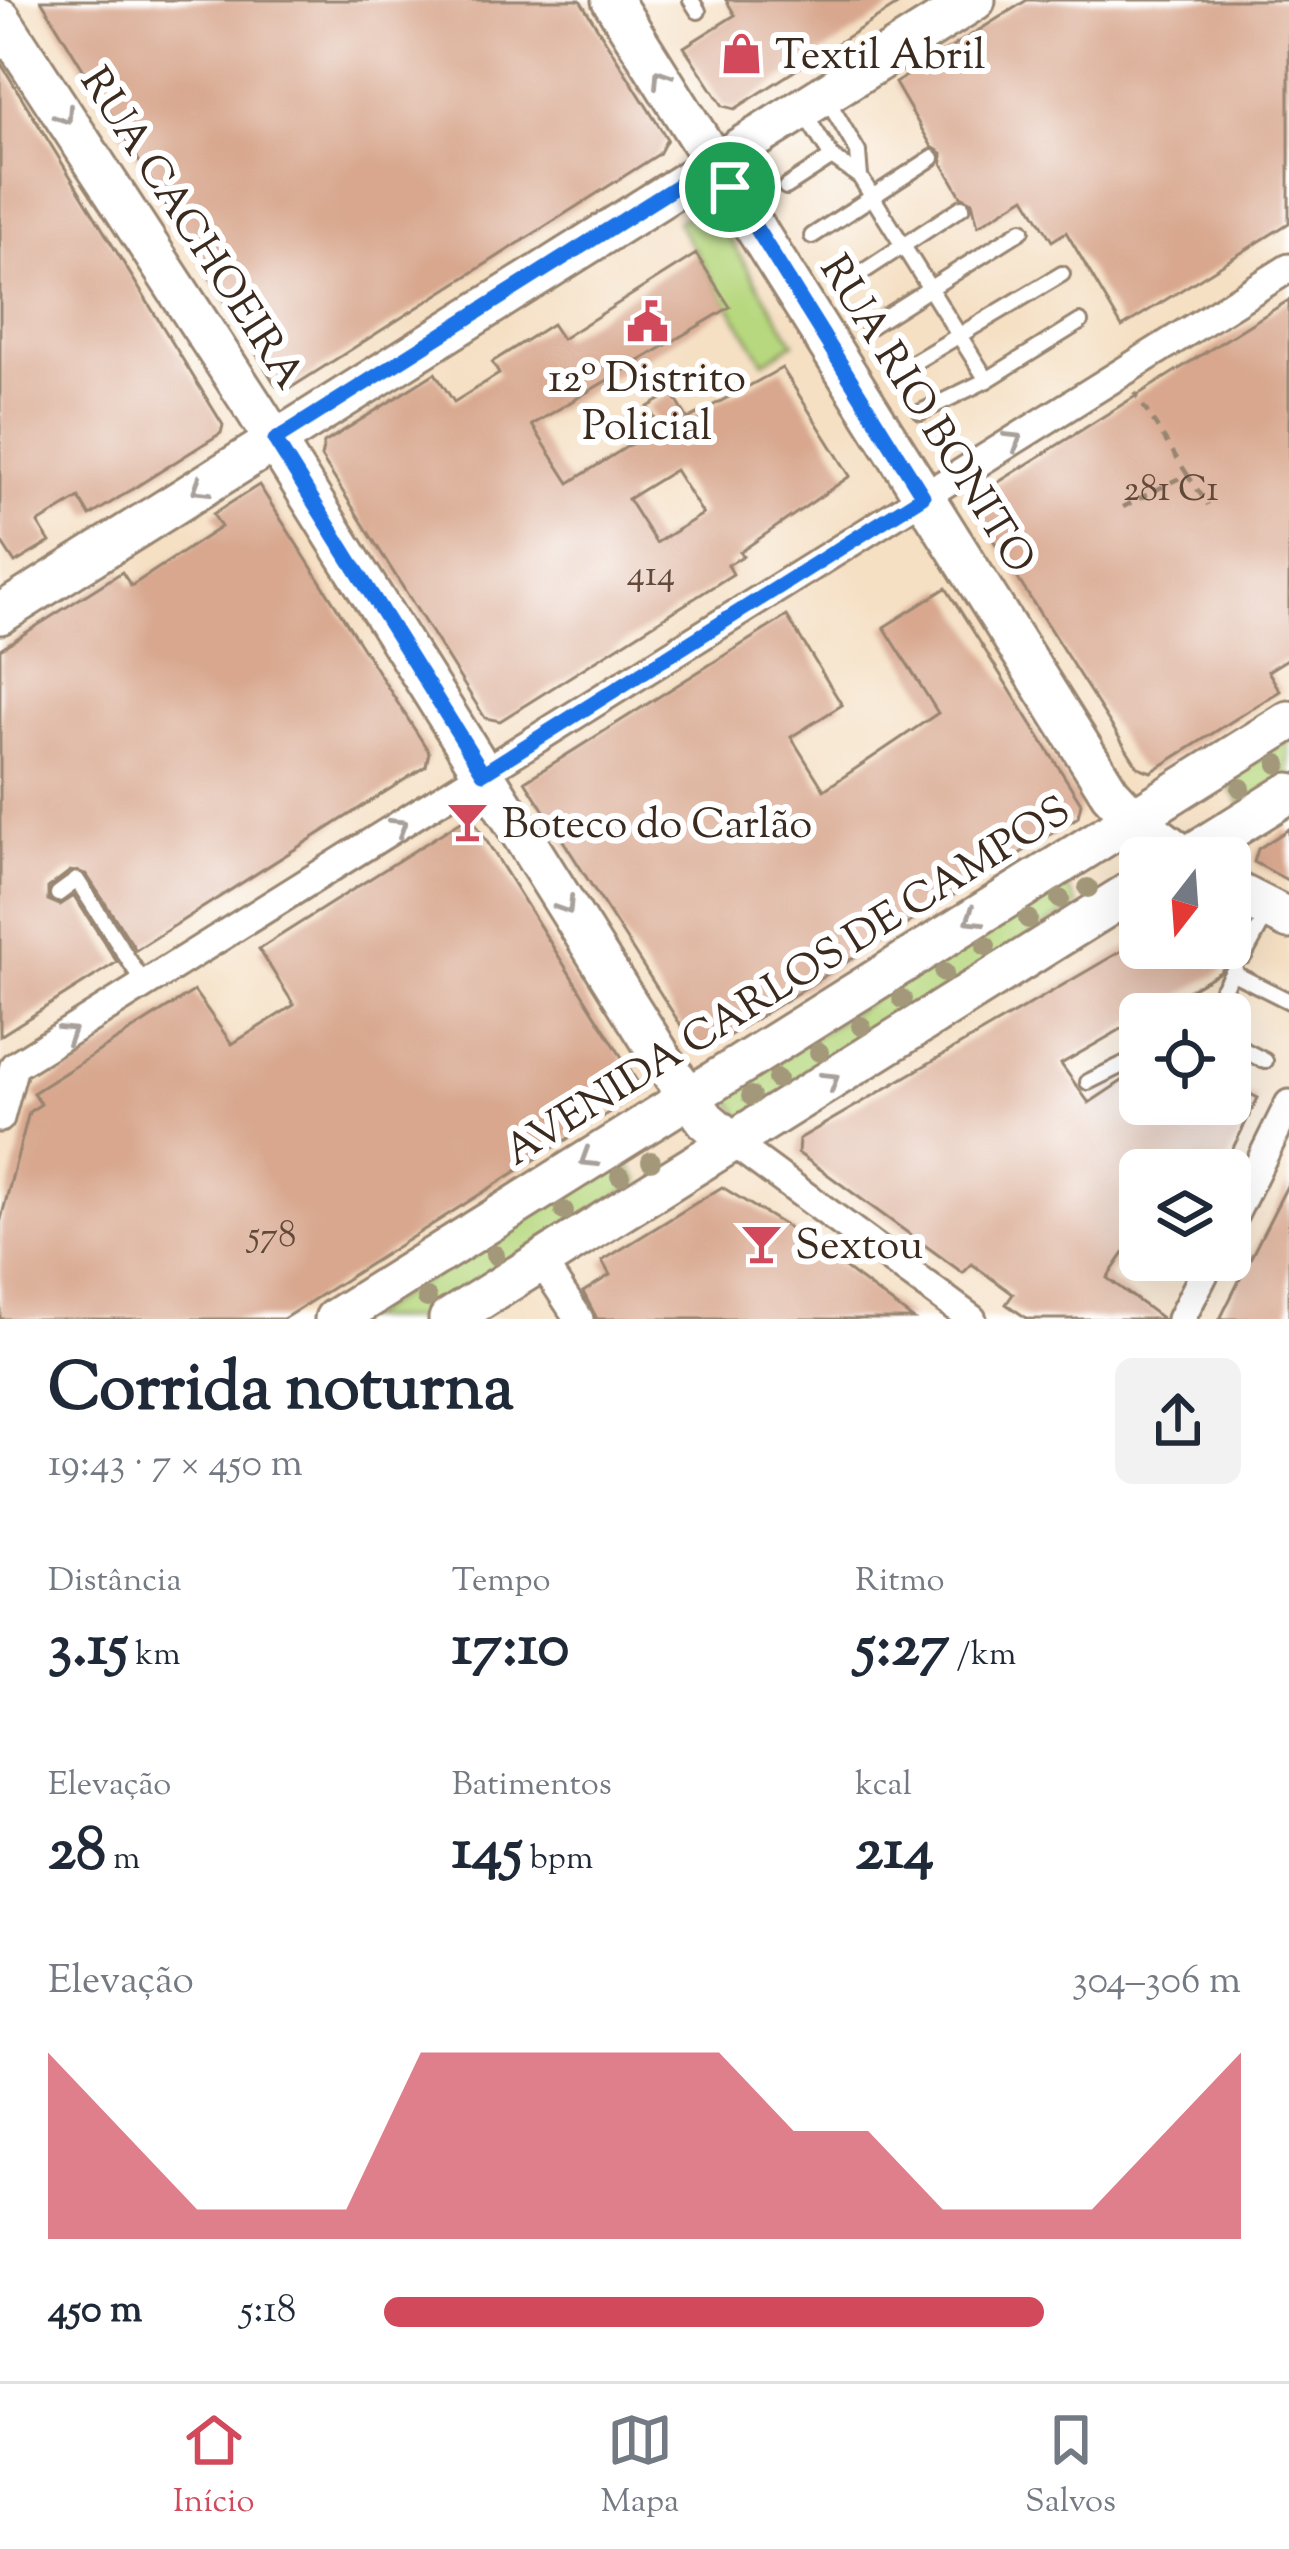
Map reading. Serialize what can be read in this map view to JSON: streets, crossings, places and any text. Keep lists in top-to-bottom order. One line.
{"streets":{"street":["RUA CACHOEIRA","RUA RIO BONITO","AVENIDA CARLOS DE CAMPOS"]},"crossings":[["RUA CACHOEIRA","AVENIDA CARLOS DE CAMPOS"],["RUA RIO BONITO","AVENIDA CARLOS DE CAMPOS"]],"one_way":["RUA CACHOEIRA"],"places":{"shop":["Textil Abril"],"public building":["12º Distrito Policial"],"bar":["Boteco do Carlão","Sextou"]},"house_numbers":["281 C1","414","578"],"north":"bottom","page":{"heading":["Corrida noturna","19:43 · 7 × 450 m"],"stats":[["Distância","3.15 km"],["Tempo","17:10"],["Ritmo","5:27 /km"],["Elevação","28 m"],["Batimentos","145 bpm"],["kcal","214"]],"chart":["Elevação","304–306 m"],"list":[{"name":"450 m","note":"5:18"}],"tabs":["Início","Mapa","Salvos"]}}
